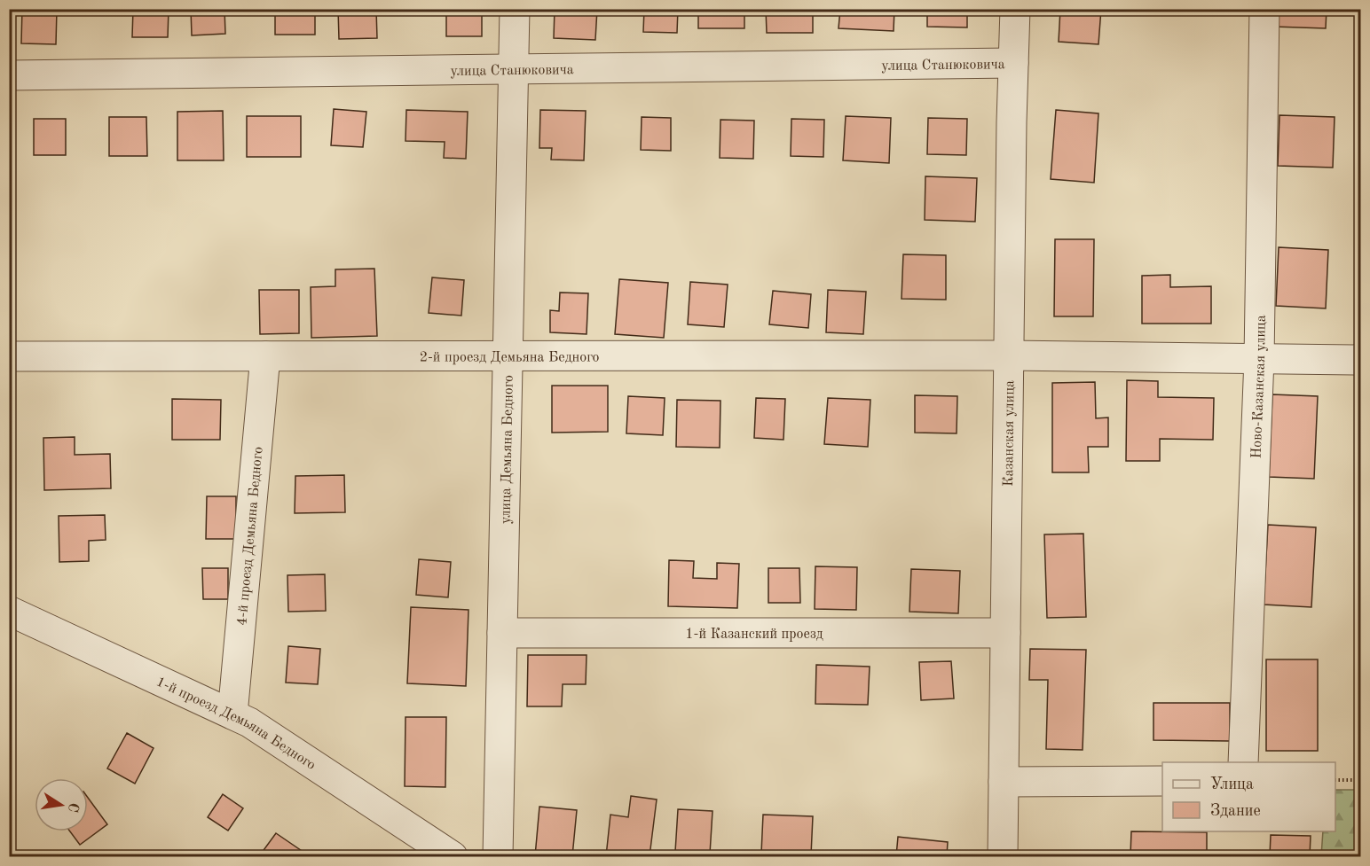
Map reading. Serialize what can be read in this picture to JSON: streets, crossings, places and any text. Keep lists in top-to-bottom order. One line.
{"streets":{"street":["улица Станюковича","2-й проезд Демьяна Бедного","Ново-Казанская улица","Казанская улица","улица Демьяна Бедного","4-й проезд Демьяна Бедного","1-й Казанский проезд","1-й проезд Демьяна Бедного"]},"crossings":[["улица Станюковича","Казанская улица"],["улица Станюковича","улица Демьяна Бедного"],["2-й проезд Демьяна Бедного","Ново-Казанская улица"],["2-й проезд Демьяна Бедного","Казанская улица"],["2-й проезд Демьяна Бедного","улица Демьяна Бедного"],["2-й проезд Демьяна Бедного","4-й проезд Демьяна Бедного"],["Казанская улица","1-й Казанский проезд"],["улица Демьяна Бедного","1-й Казанский проезд"],["4-й проезд Демьяна Бедного","1-й проезд Демьяна Бедного"]],"legend":["Улица","Здание"],"north":"right"}
